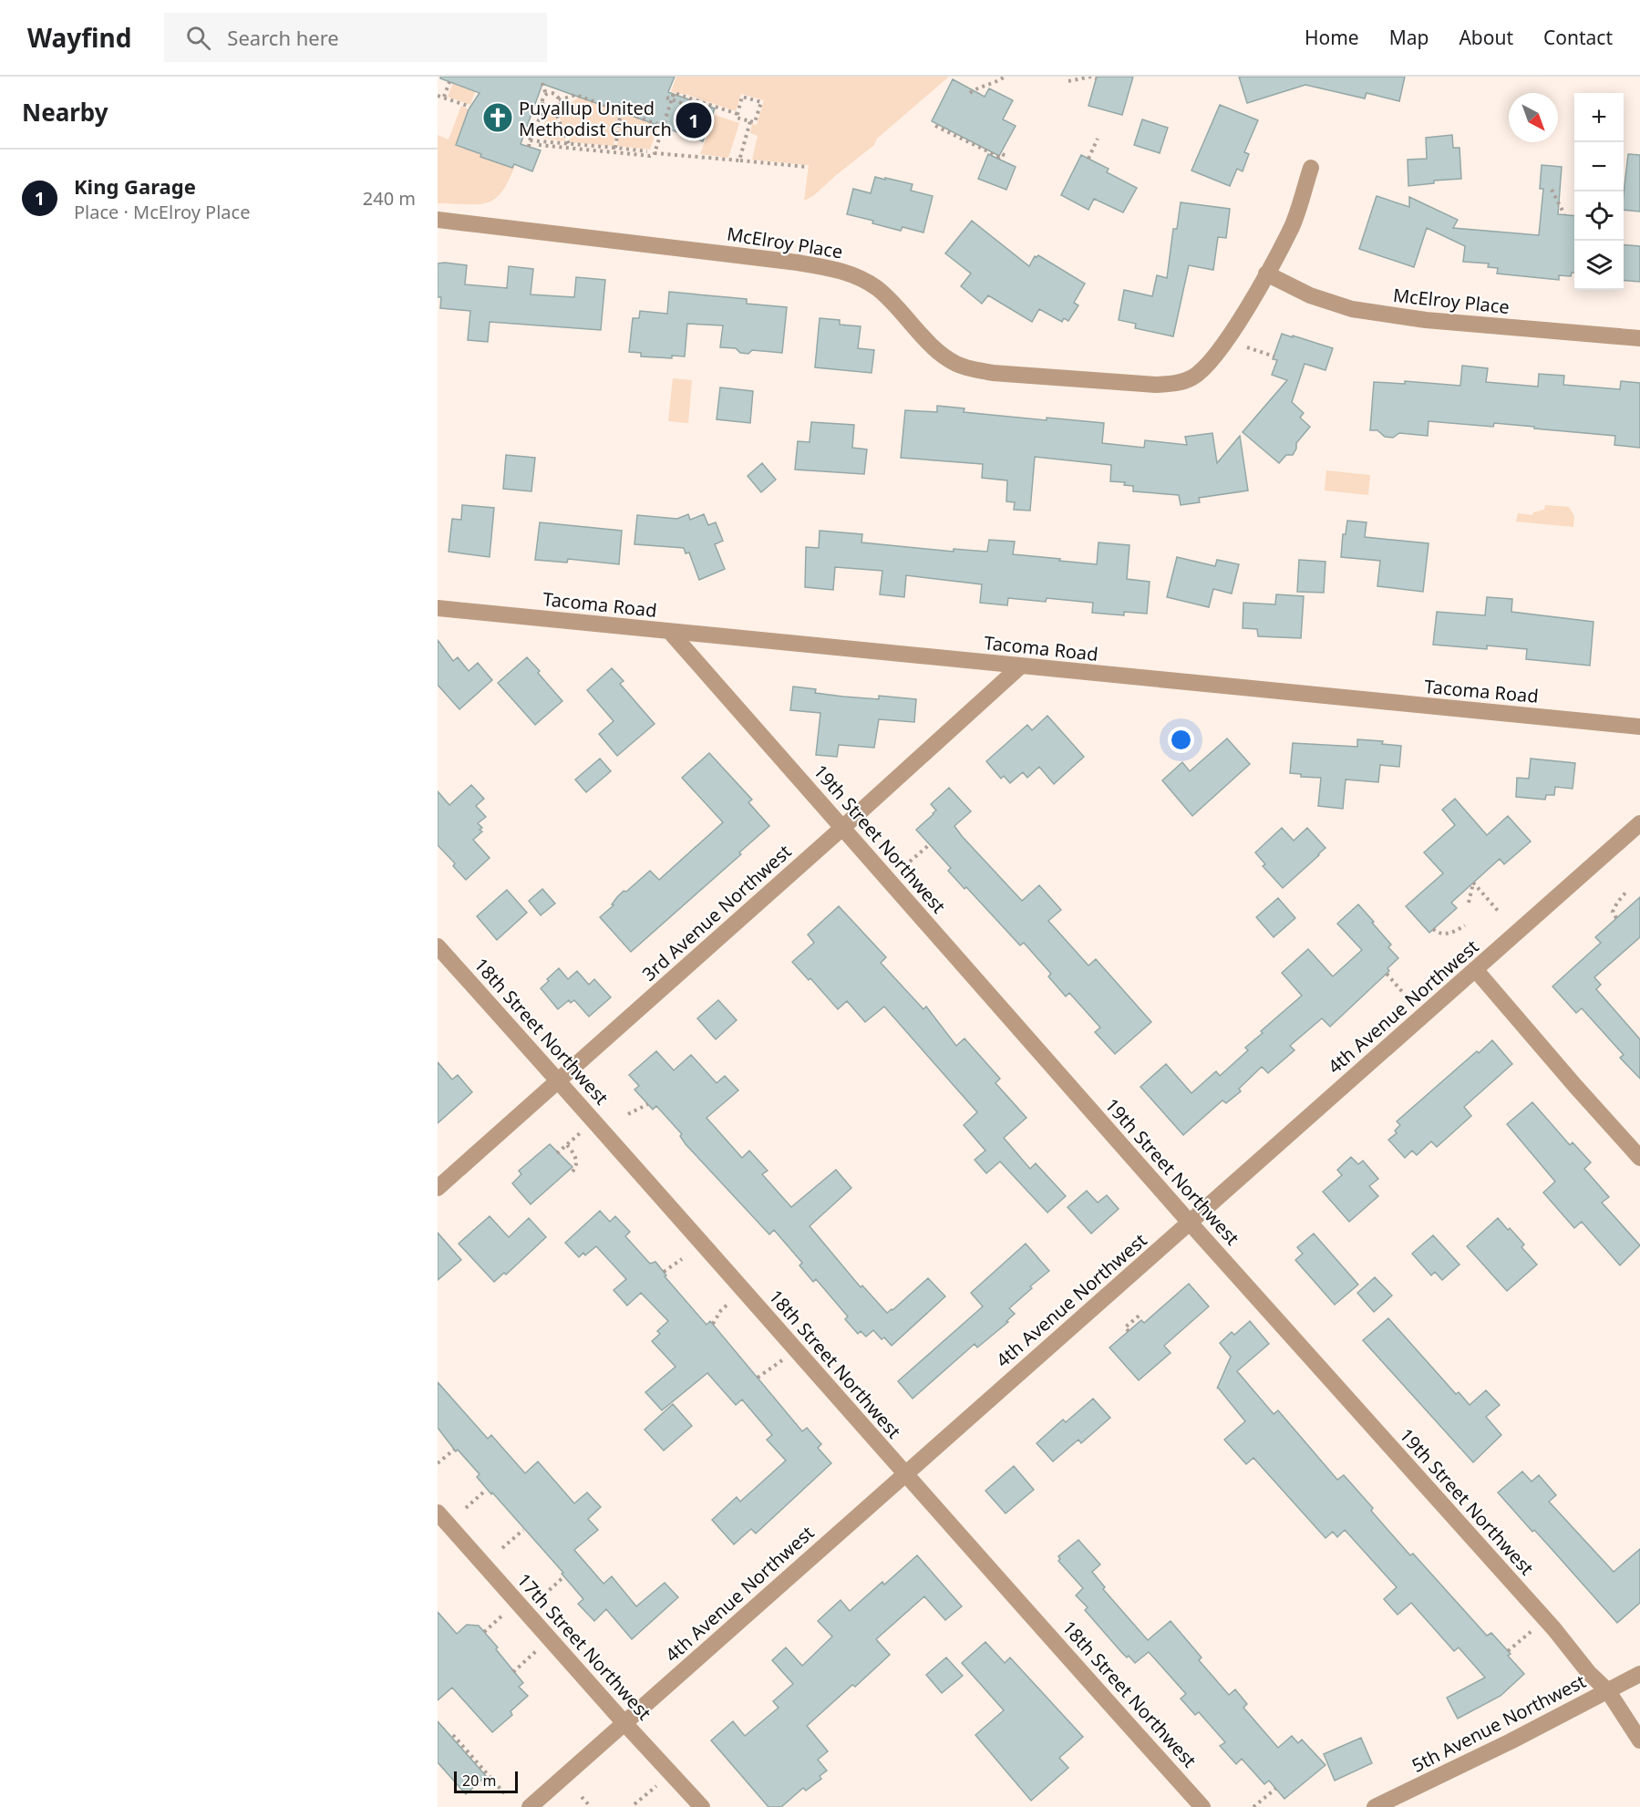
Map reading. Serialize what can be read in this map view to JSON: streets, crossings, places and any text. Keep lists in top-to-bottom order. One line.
{"streets":{"street":["McElroy Place","Tacoma Road","19th Street Northwest","3rd Avenue Northwest","4th Avenue Northwest","18th Street Northwest","17th Street Northwest","5th Avenue Northwest"]},"crossings":[["Tacoma Road","19th Street Northwest"],["Tacoma Road","3rd Avenue Northwest"],["19th Street Northwest","3rd Avenue Northwest"],["19th Street Northwest","4th Avenue Northwest"],["19th Street Northwest","5th Avenue Northwest"],["3rd Avenue Northwest","18th Street Northwest"],["4th Avenue Northwest","18th Street Northwest"],["4th Avenue Northwest","17th Street Northwest"]],"places":{"church":["Puyallup United Methodist Church"]},"scale_bar":"20 m","north":"bottom right","page":{"header":"Wayfind","search":"Search here","nav":["Home","Map","About","Contact"],"heading":"Nearby","map_buttons":["+","−"],"pins":"1","list":[{"mark":"1","name":"King Garage","note":"Place · McElroy Place","value":"240 m"}],"scale":"20 m"}}
